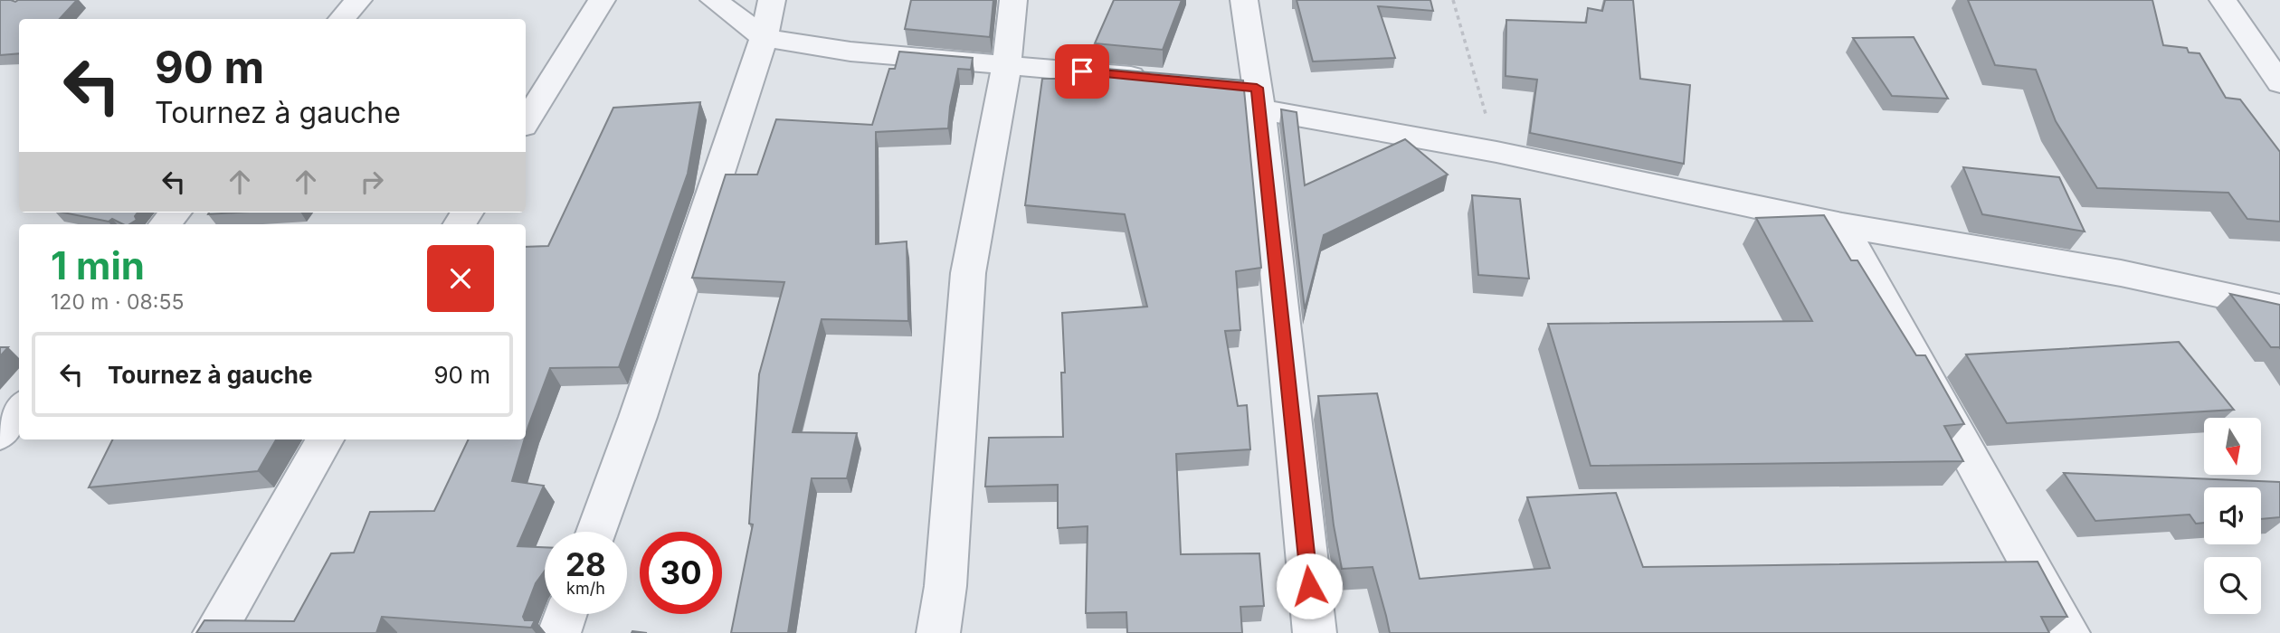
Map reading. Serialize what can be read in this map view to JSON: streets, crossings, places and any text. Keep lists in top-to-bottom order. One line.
{"north":"bottom","page":{"turn":["90 m","Tournez à gauche"],"heading":["1 min","120 m · 08:55"],"list":[{"name":"Tournez à gauche","value":"90 m"}],"speed":"28 km/h","limit":"30"}}
